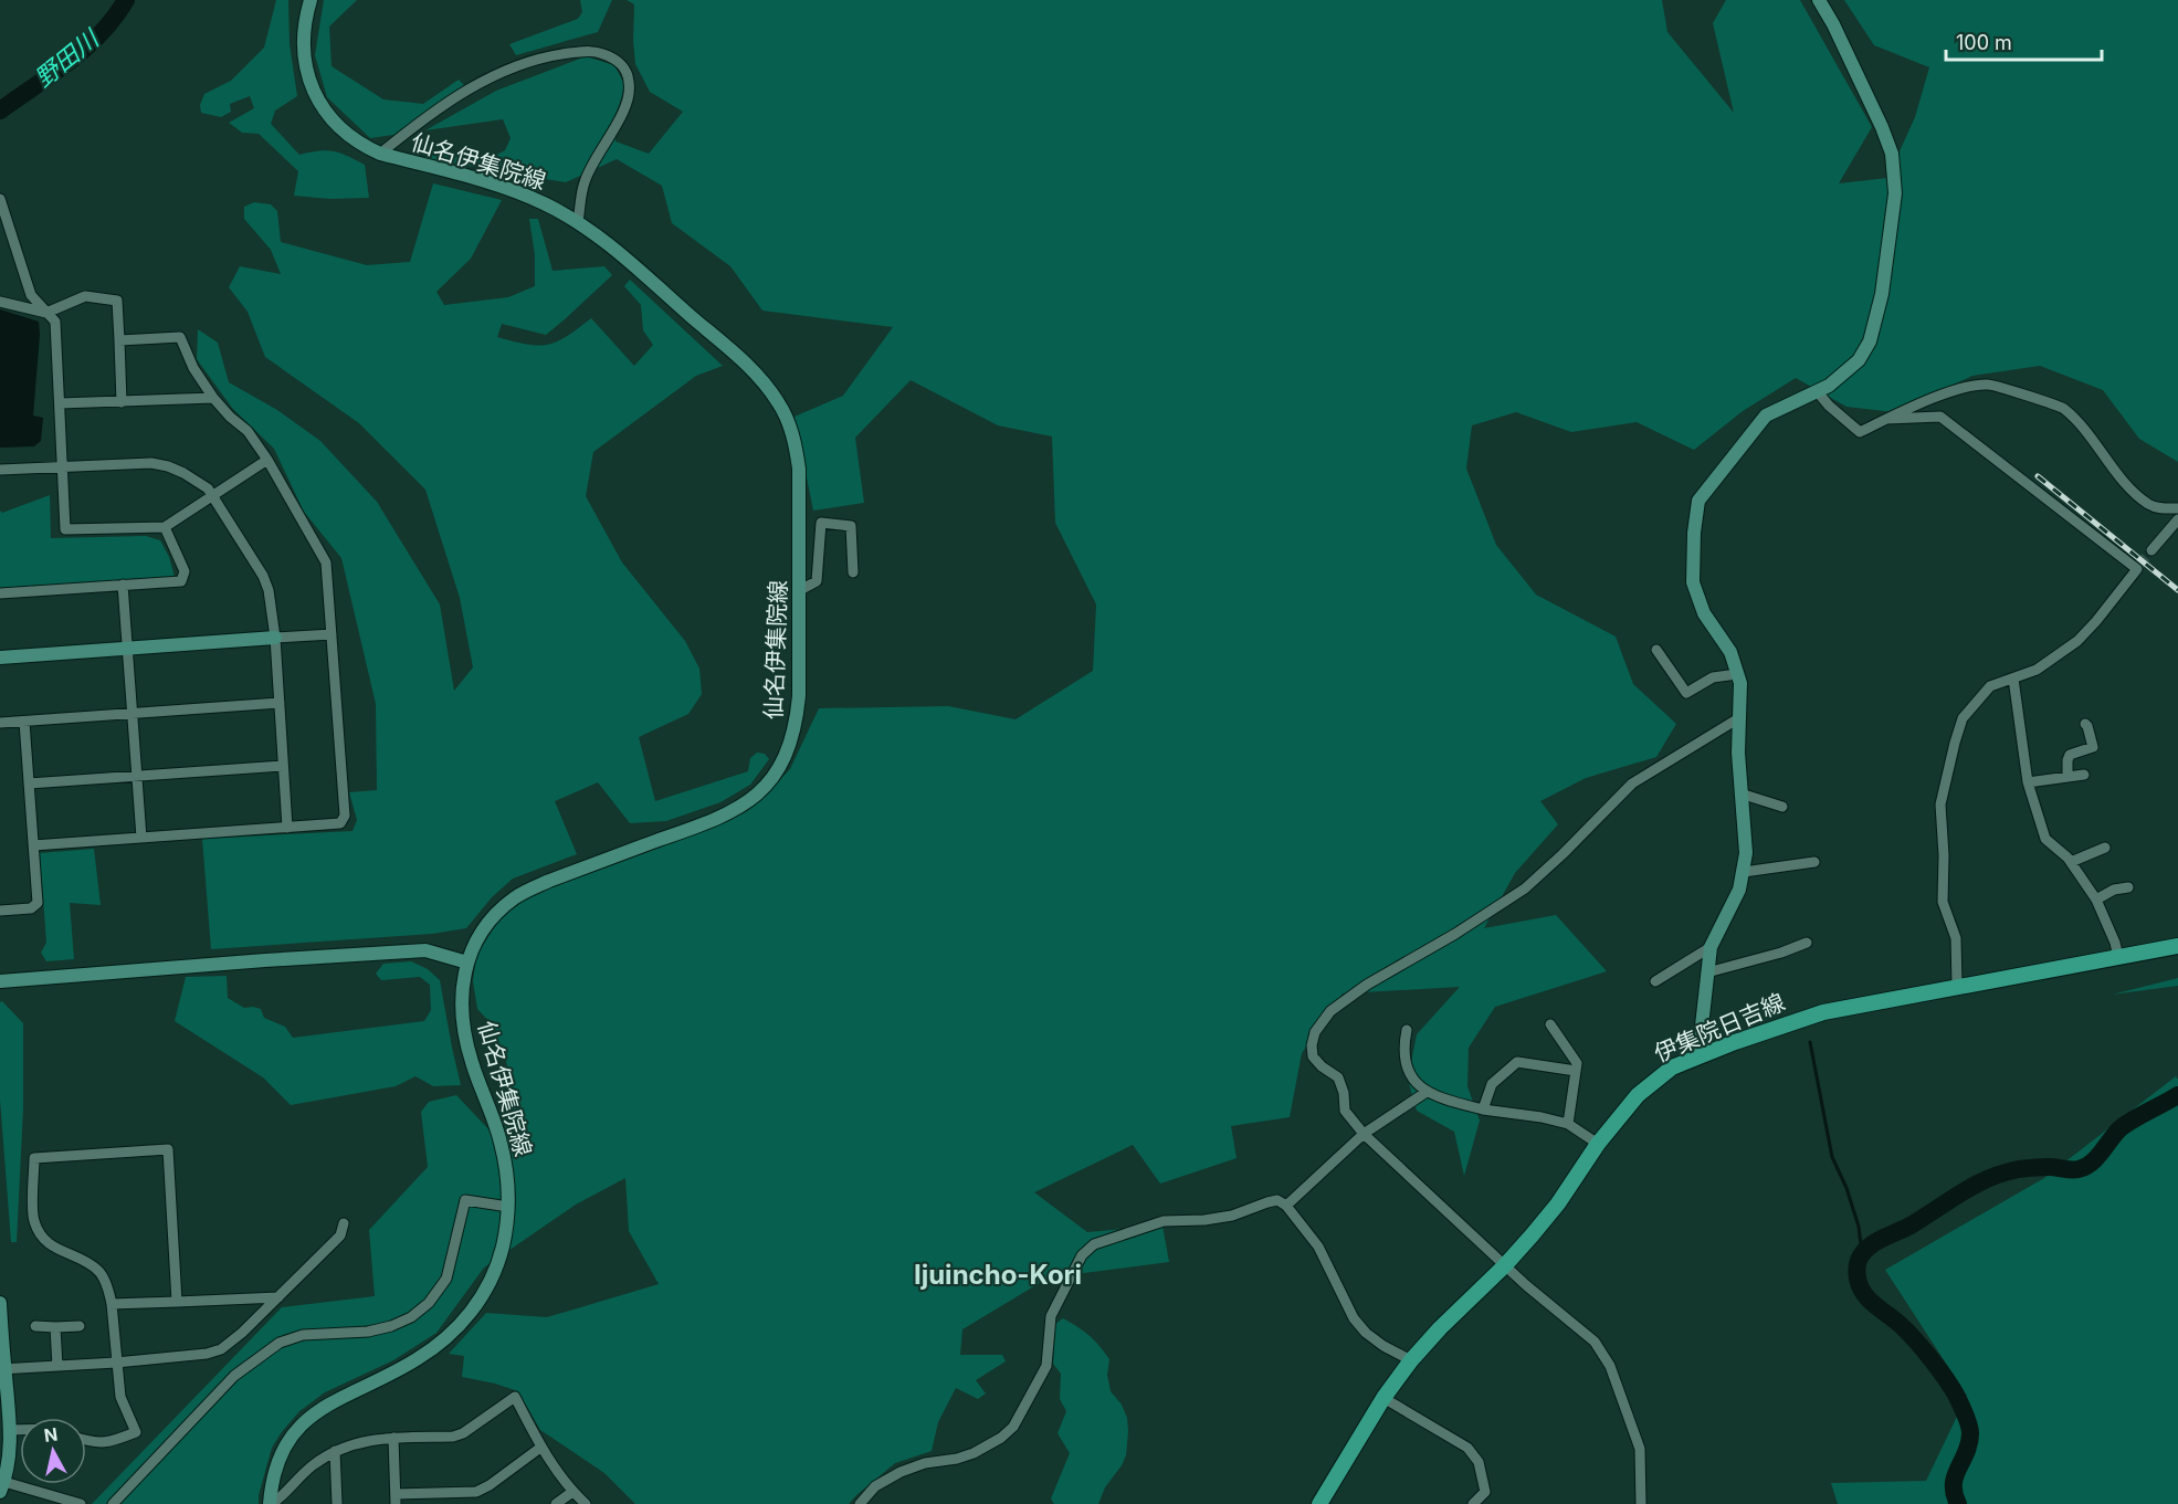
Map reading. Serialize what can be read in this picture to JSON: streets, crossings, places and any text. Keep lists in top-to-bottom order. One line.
{"streets":{"main road":["伊集院日吉線"],"street":["仙名伊集院線"]},"districts":["Ijuincho-Kori"],"water":["野田川"],"scale_bar":"100 m","north":"top"}
